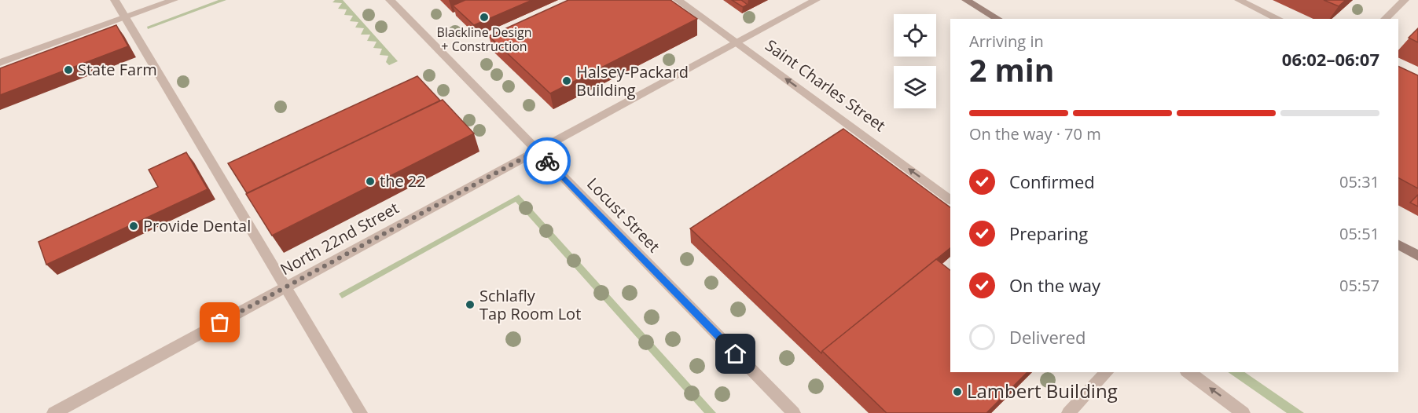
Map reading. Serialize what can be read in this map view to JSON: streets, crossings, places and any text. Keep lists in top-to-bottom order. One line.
{"streets":{"street":["Saint Charles Street","Locust Street","North 22nd Street"]},"crossings":[["Saint Charles Street","North 22nd Street"],["Locust Street","North 22nd Street"]],"one_way":["Saint Charles Street"],"places":["Blackline Design + Construction","State Farm","Halsey-Packard Building","the 22","Provide Dental","Schlafly Tap Room Lot","Lambert Building"],"page":{"heading":["2 min","Arriving in","06:02–06:07"],"bar":"On the way · 70 m","list":[["Confirmed","05:31"],["Preparing","05:51"],["On the way","05:57"],"Delivered"]}}
